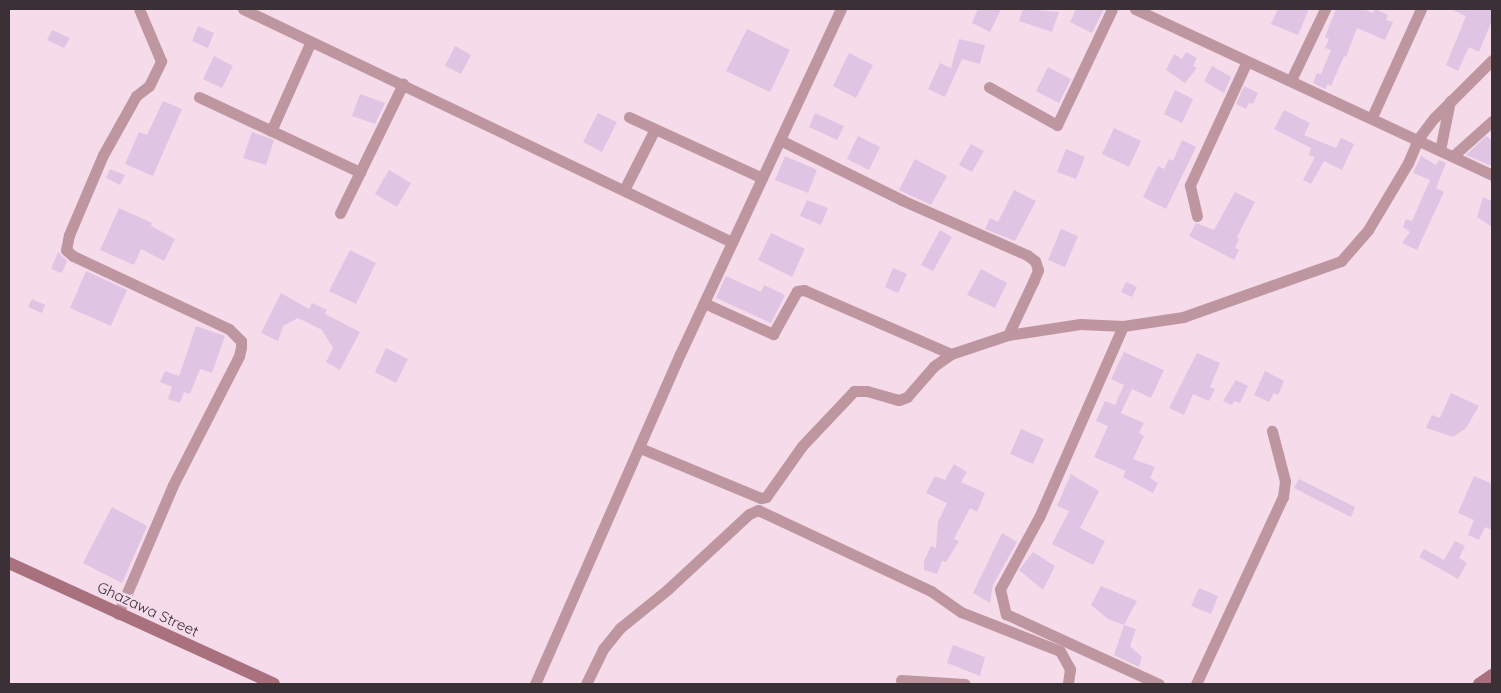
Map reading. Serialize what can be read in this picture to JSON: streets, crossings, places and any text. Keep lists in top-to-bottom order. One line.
{"streets":{"main road":["Ghazawa Street"]}}
